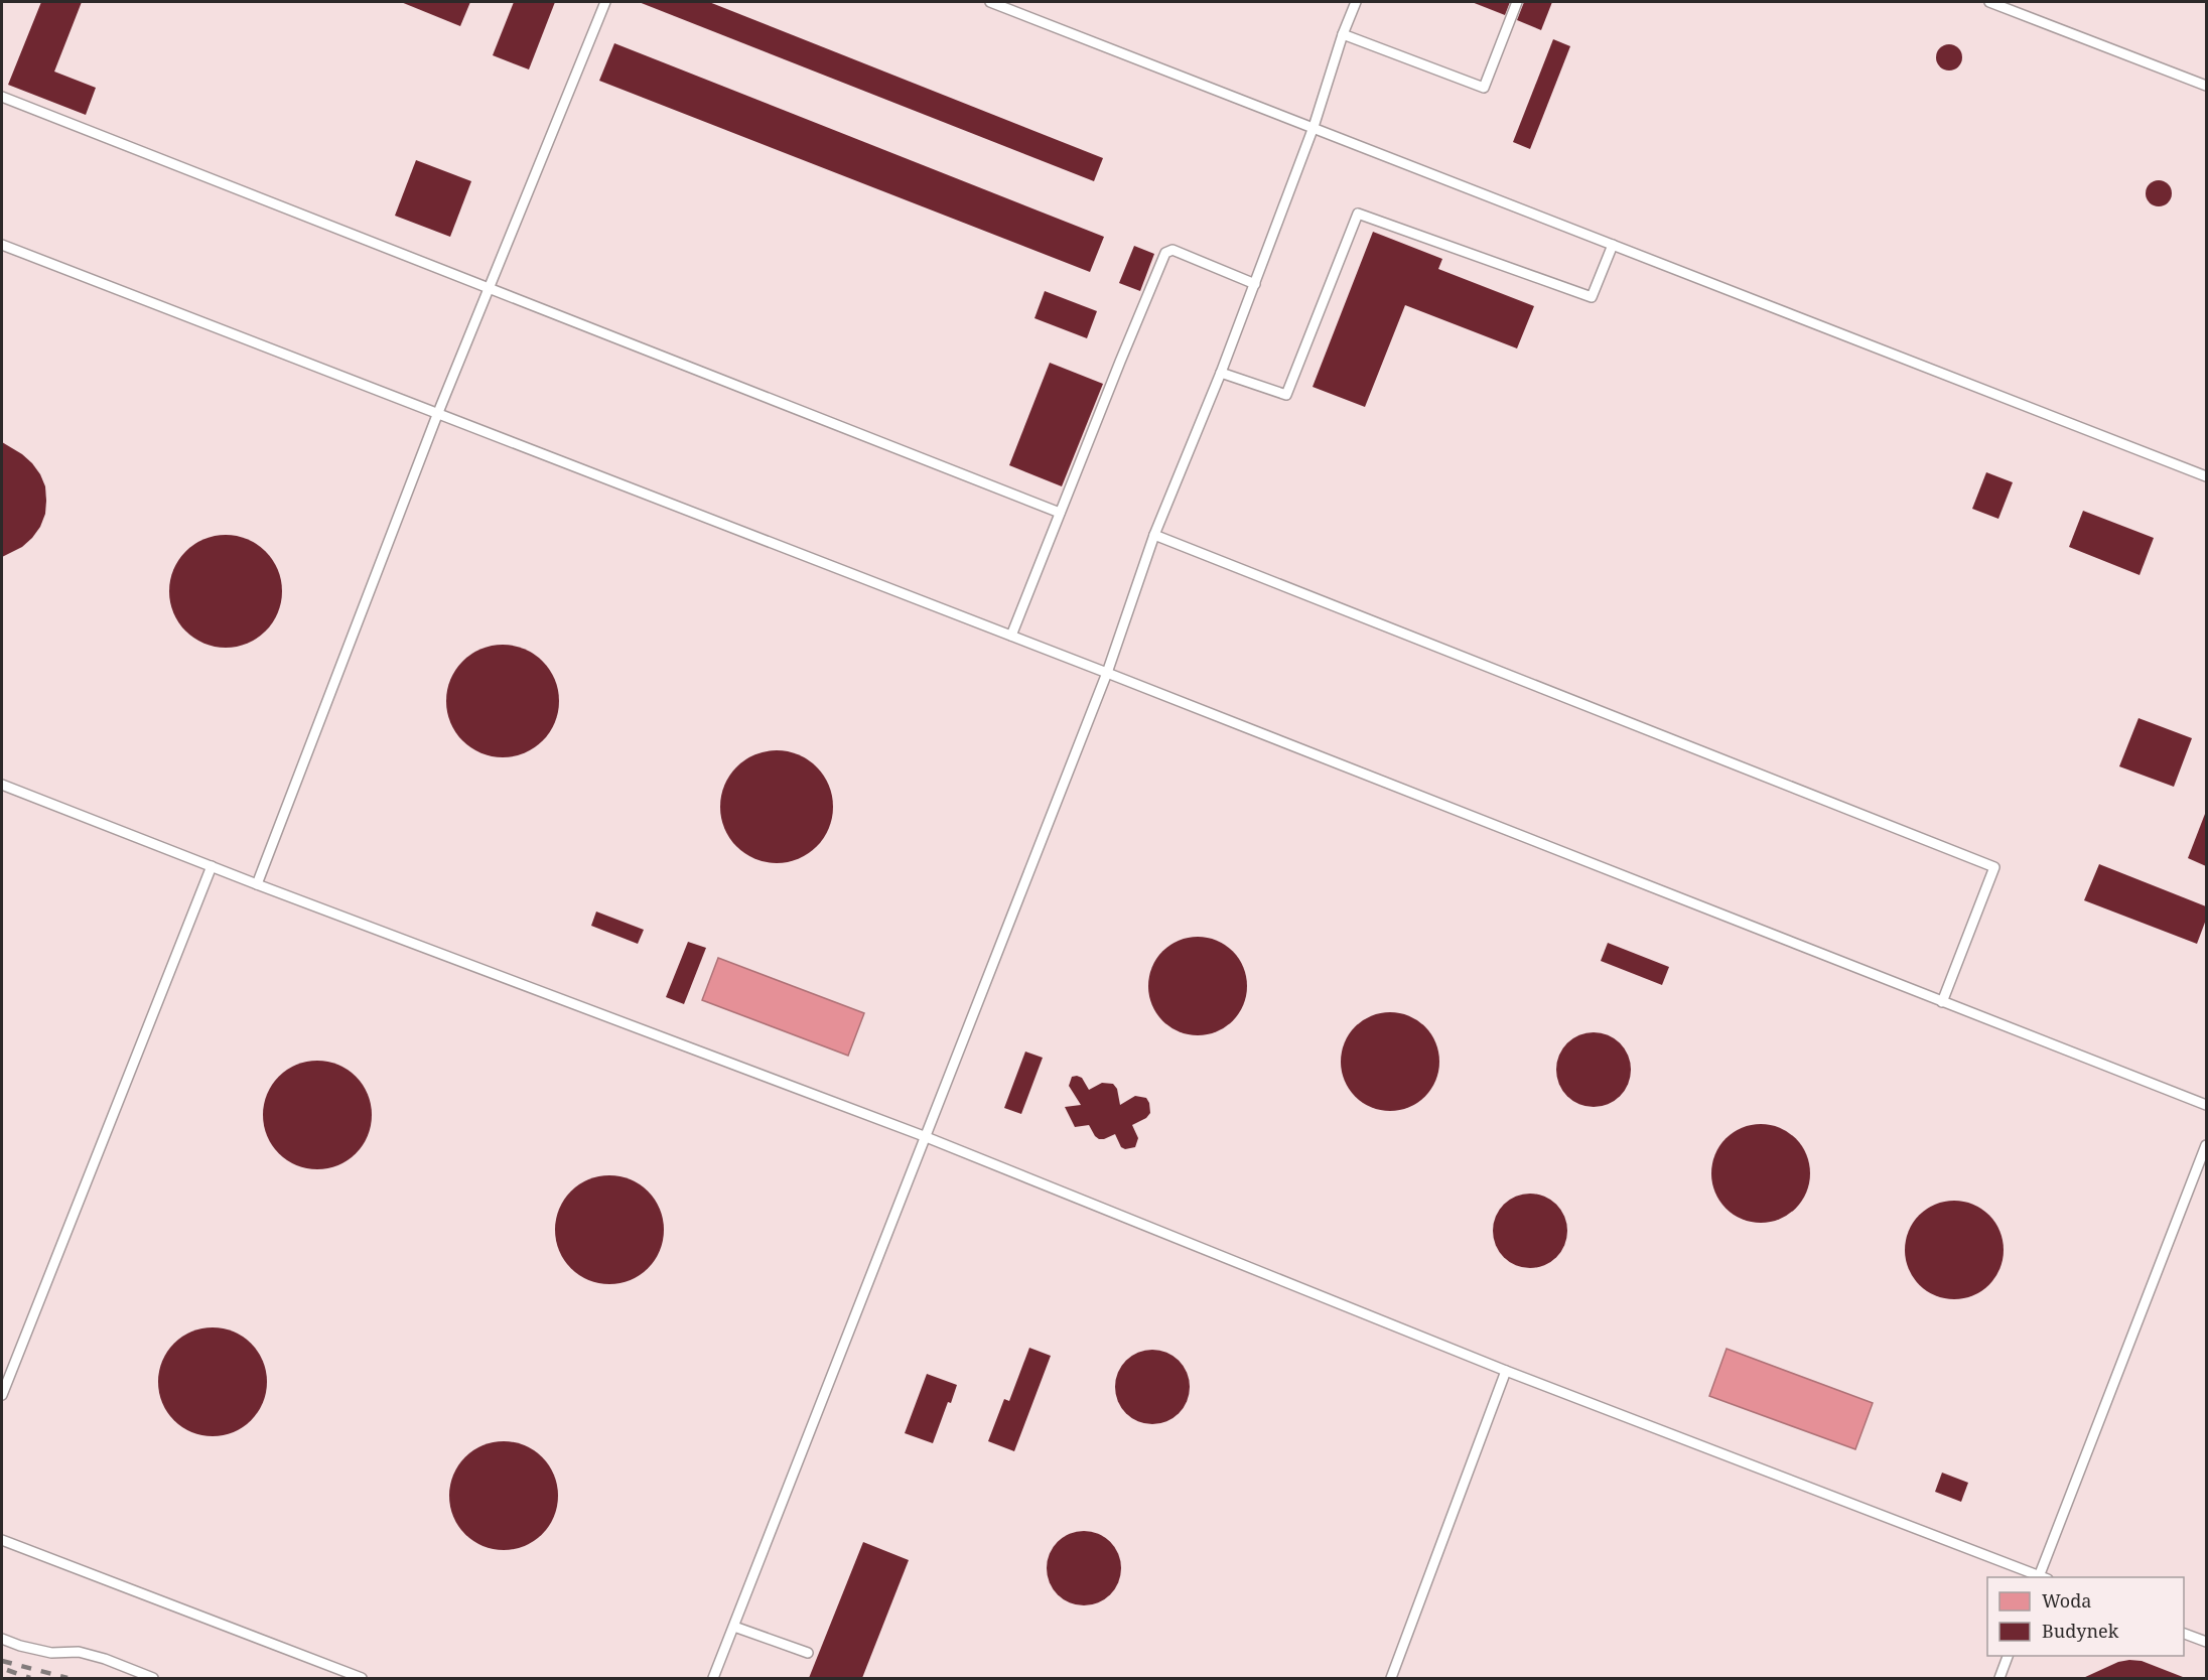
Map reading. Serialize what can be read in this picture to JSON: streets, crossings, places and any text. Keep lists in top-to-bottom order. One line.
{"legend":["Woda","Budynek"]}
